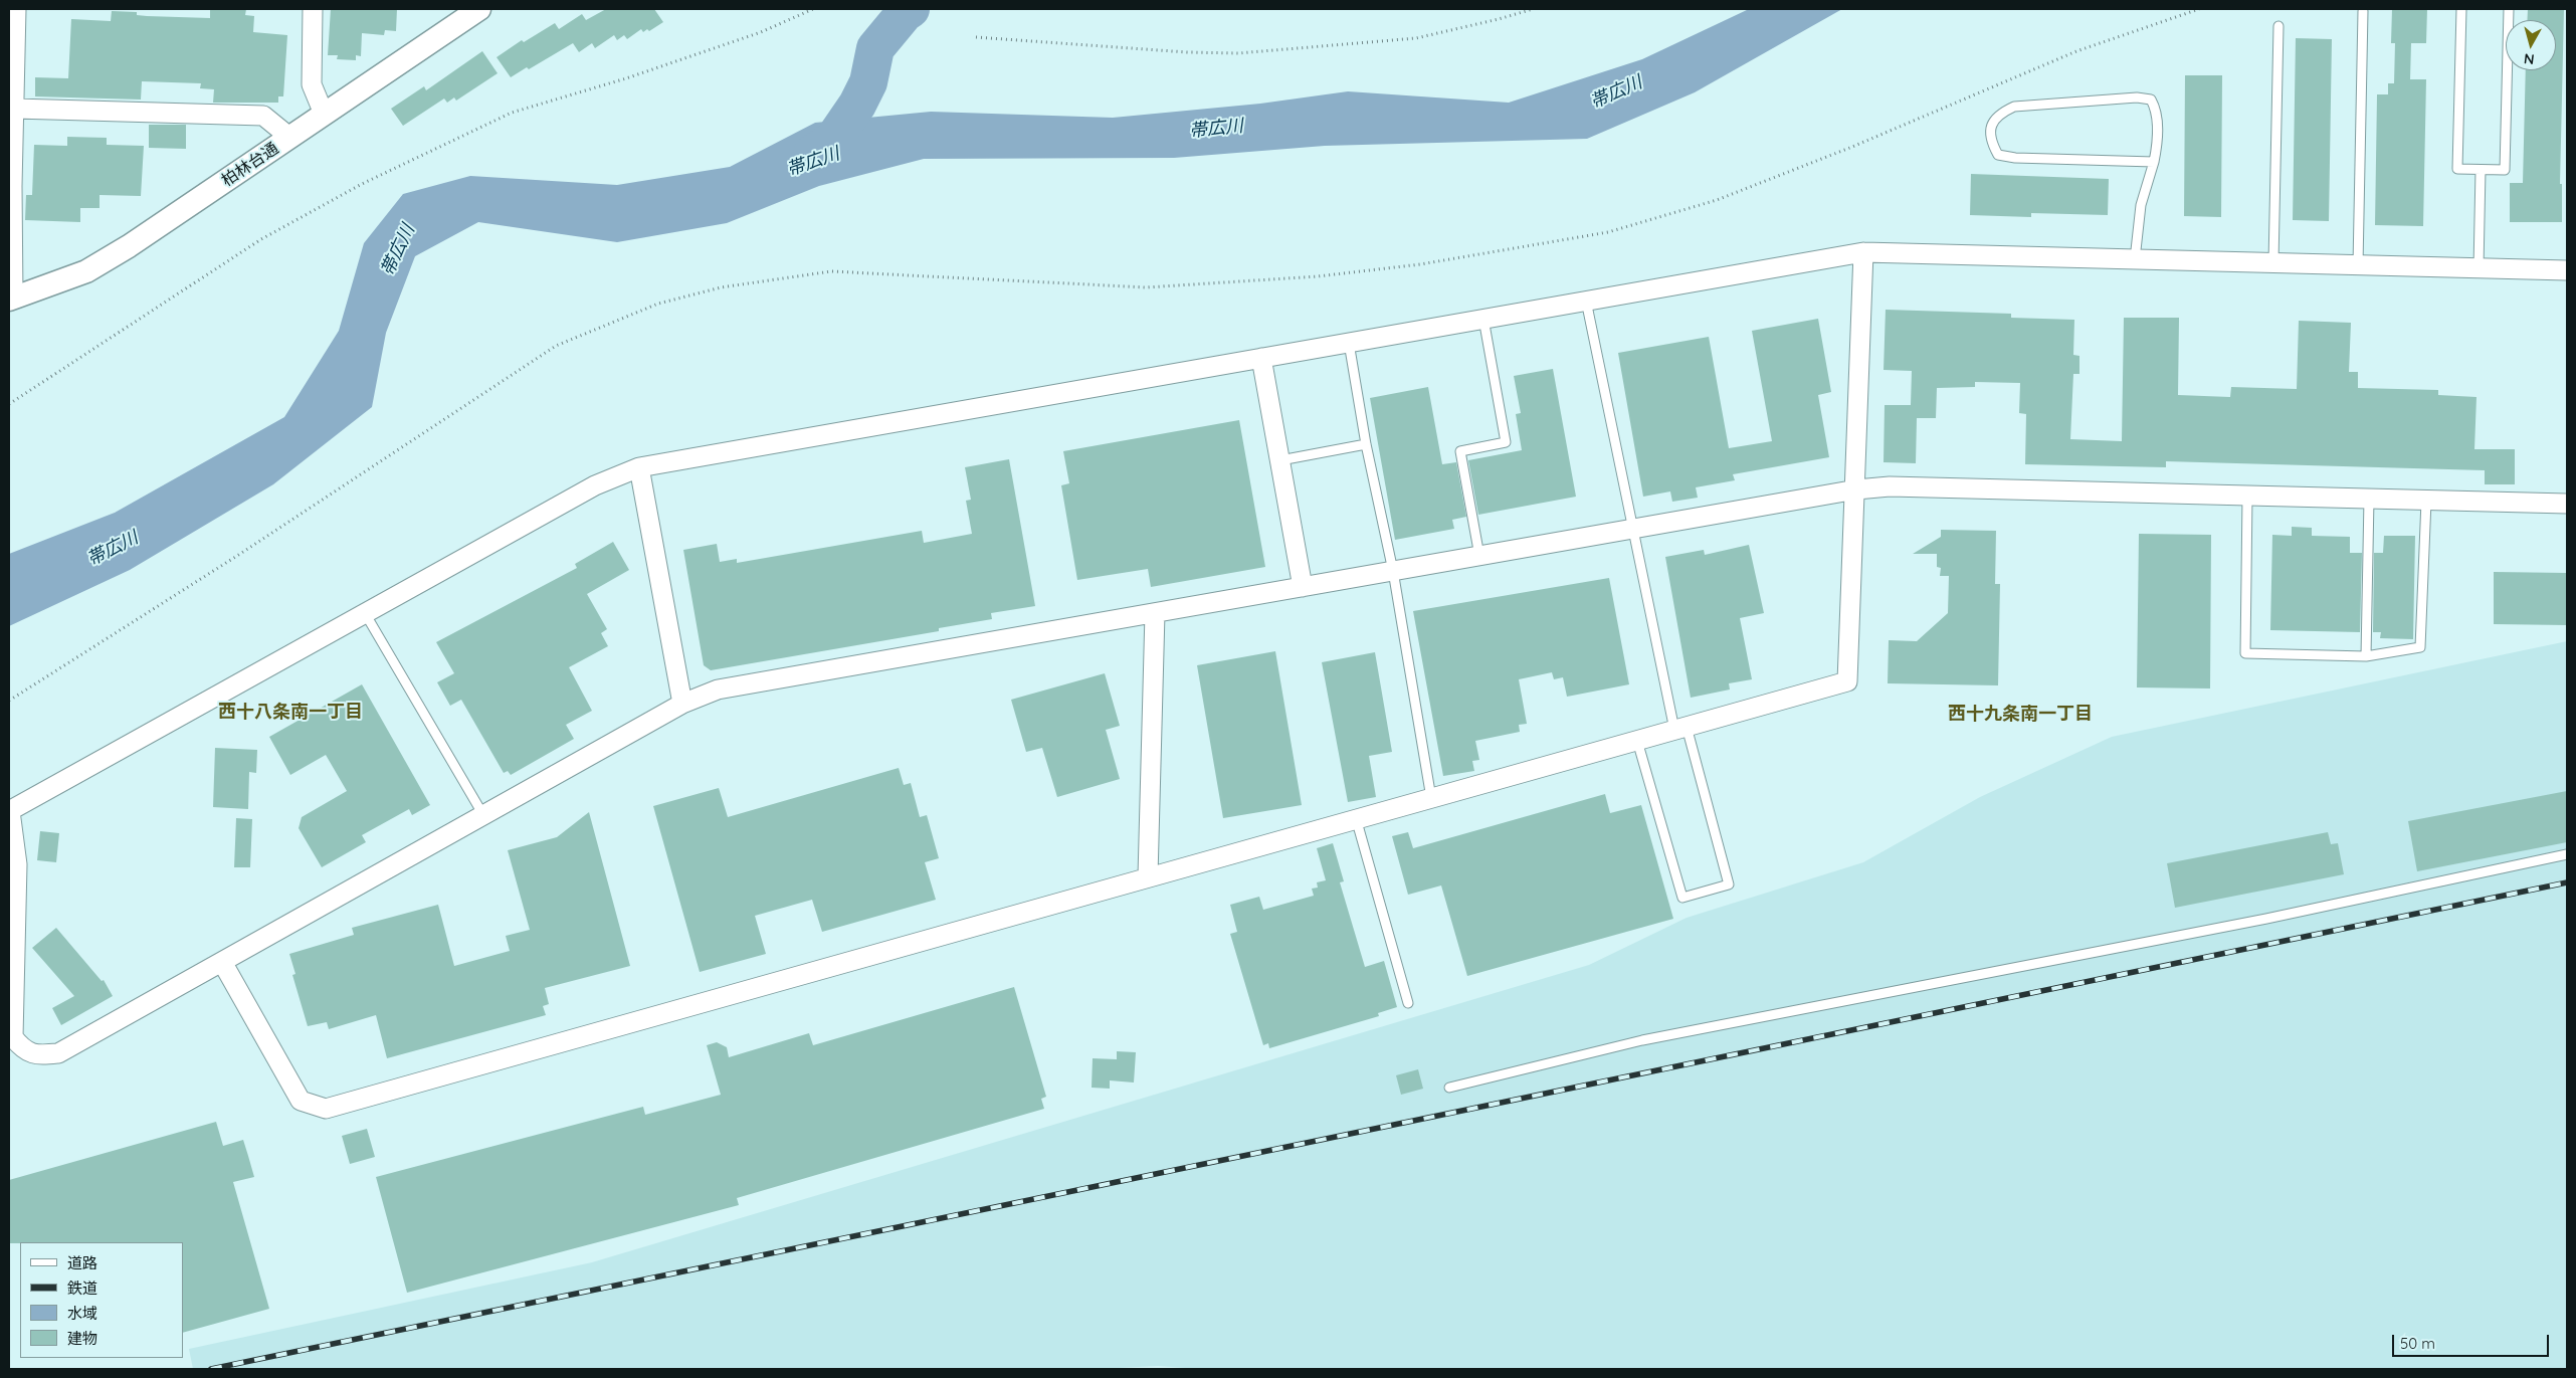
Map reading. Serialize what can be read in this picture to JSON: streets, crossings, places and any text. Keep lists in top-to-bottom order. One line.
{"streets":{"street":["柏林台通"]},"districts":["西十八条南一丁目","西十九条南一丁目"],"water":["帯広川"],"legend":["道路","鉄道","水域","建物"],"scale_bar":"50 m","north":"bottom"}
